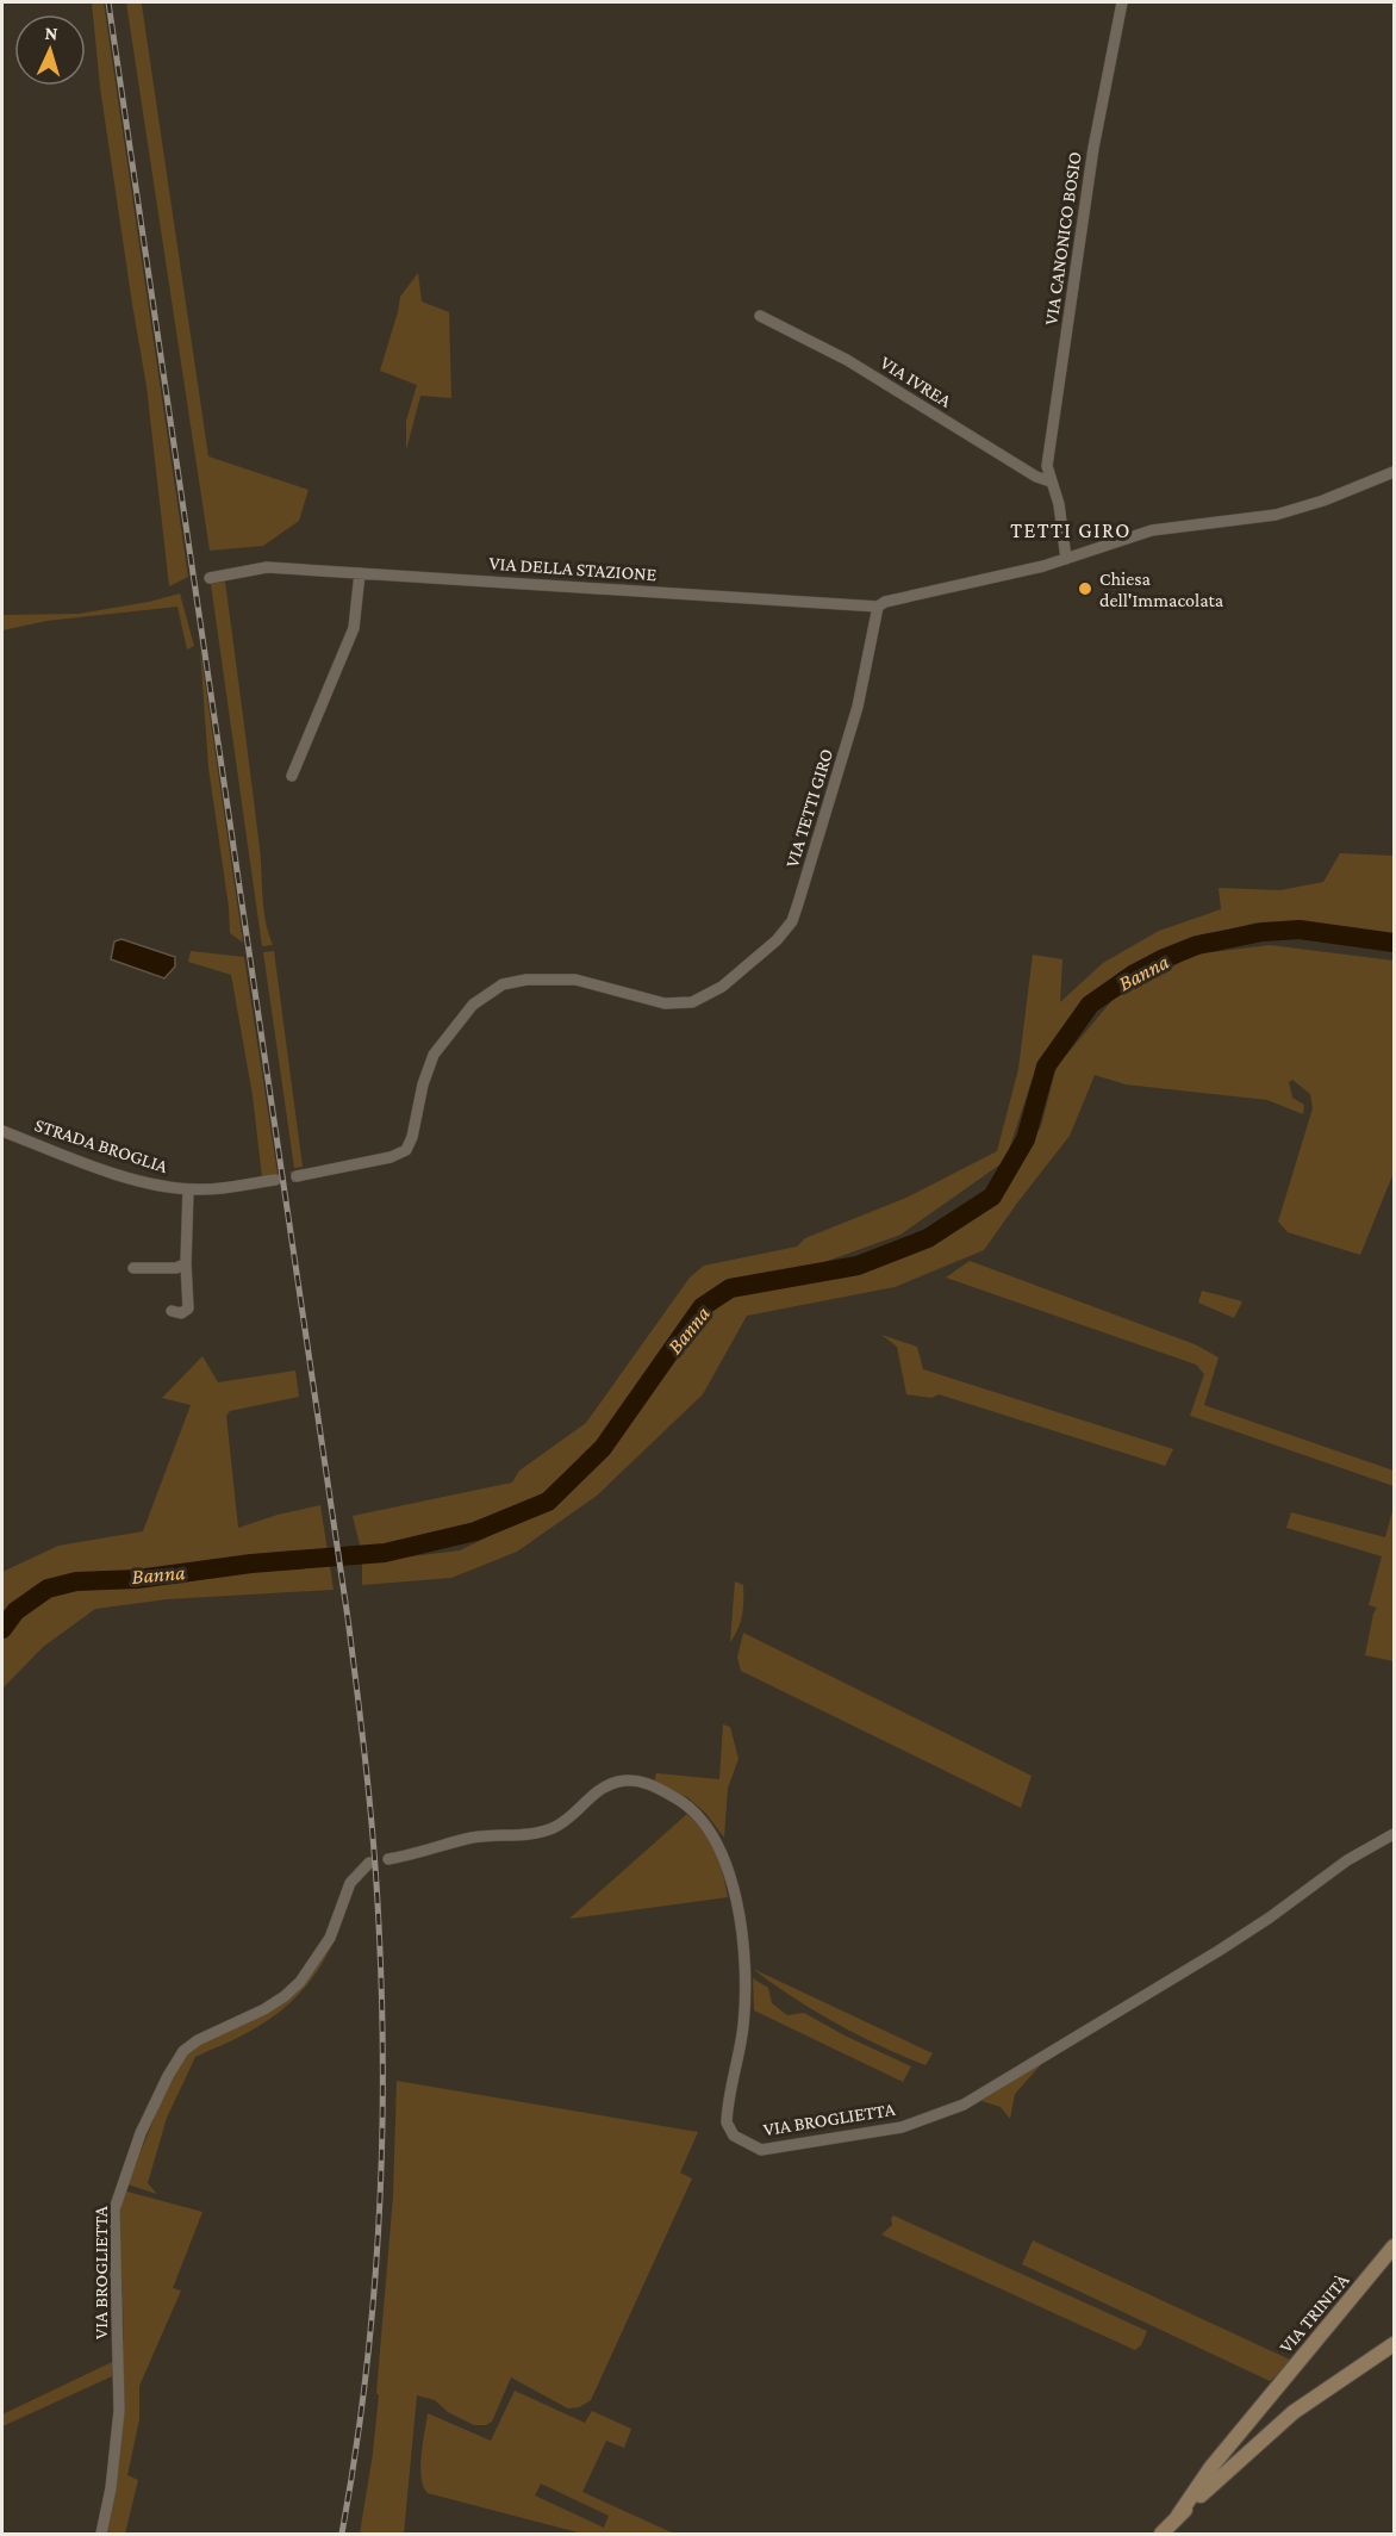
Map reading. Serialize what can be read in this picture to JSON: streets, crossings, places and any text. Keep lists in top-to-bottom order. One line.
{"streets":{"street":["VIA CANONICO BOSIO","VIA IVREA","VIA DELLA STAZIONE","VIA TETTI GIRO","STRADA BROGLIA","VIA BROGLIETTA","VIA TRINITÀ"]},"crossings":[["VIA CANONICO BOSIO","VIA IVREA"],["VIA DELLA STAZIONE","VIA TETTI GIRO"]],"districts":["TETTI GIRO"],"water":["Banna"],"places":["Chiesa dell'Immacolata"],"north":"top"}
